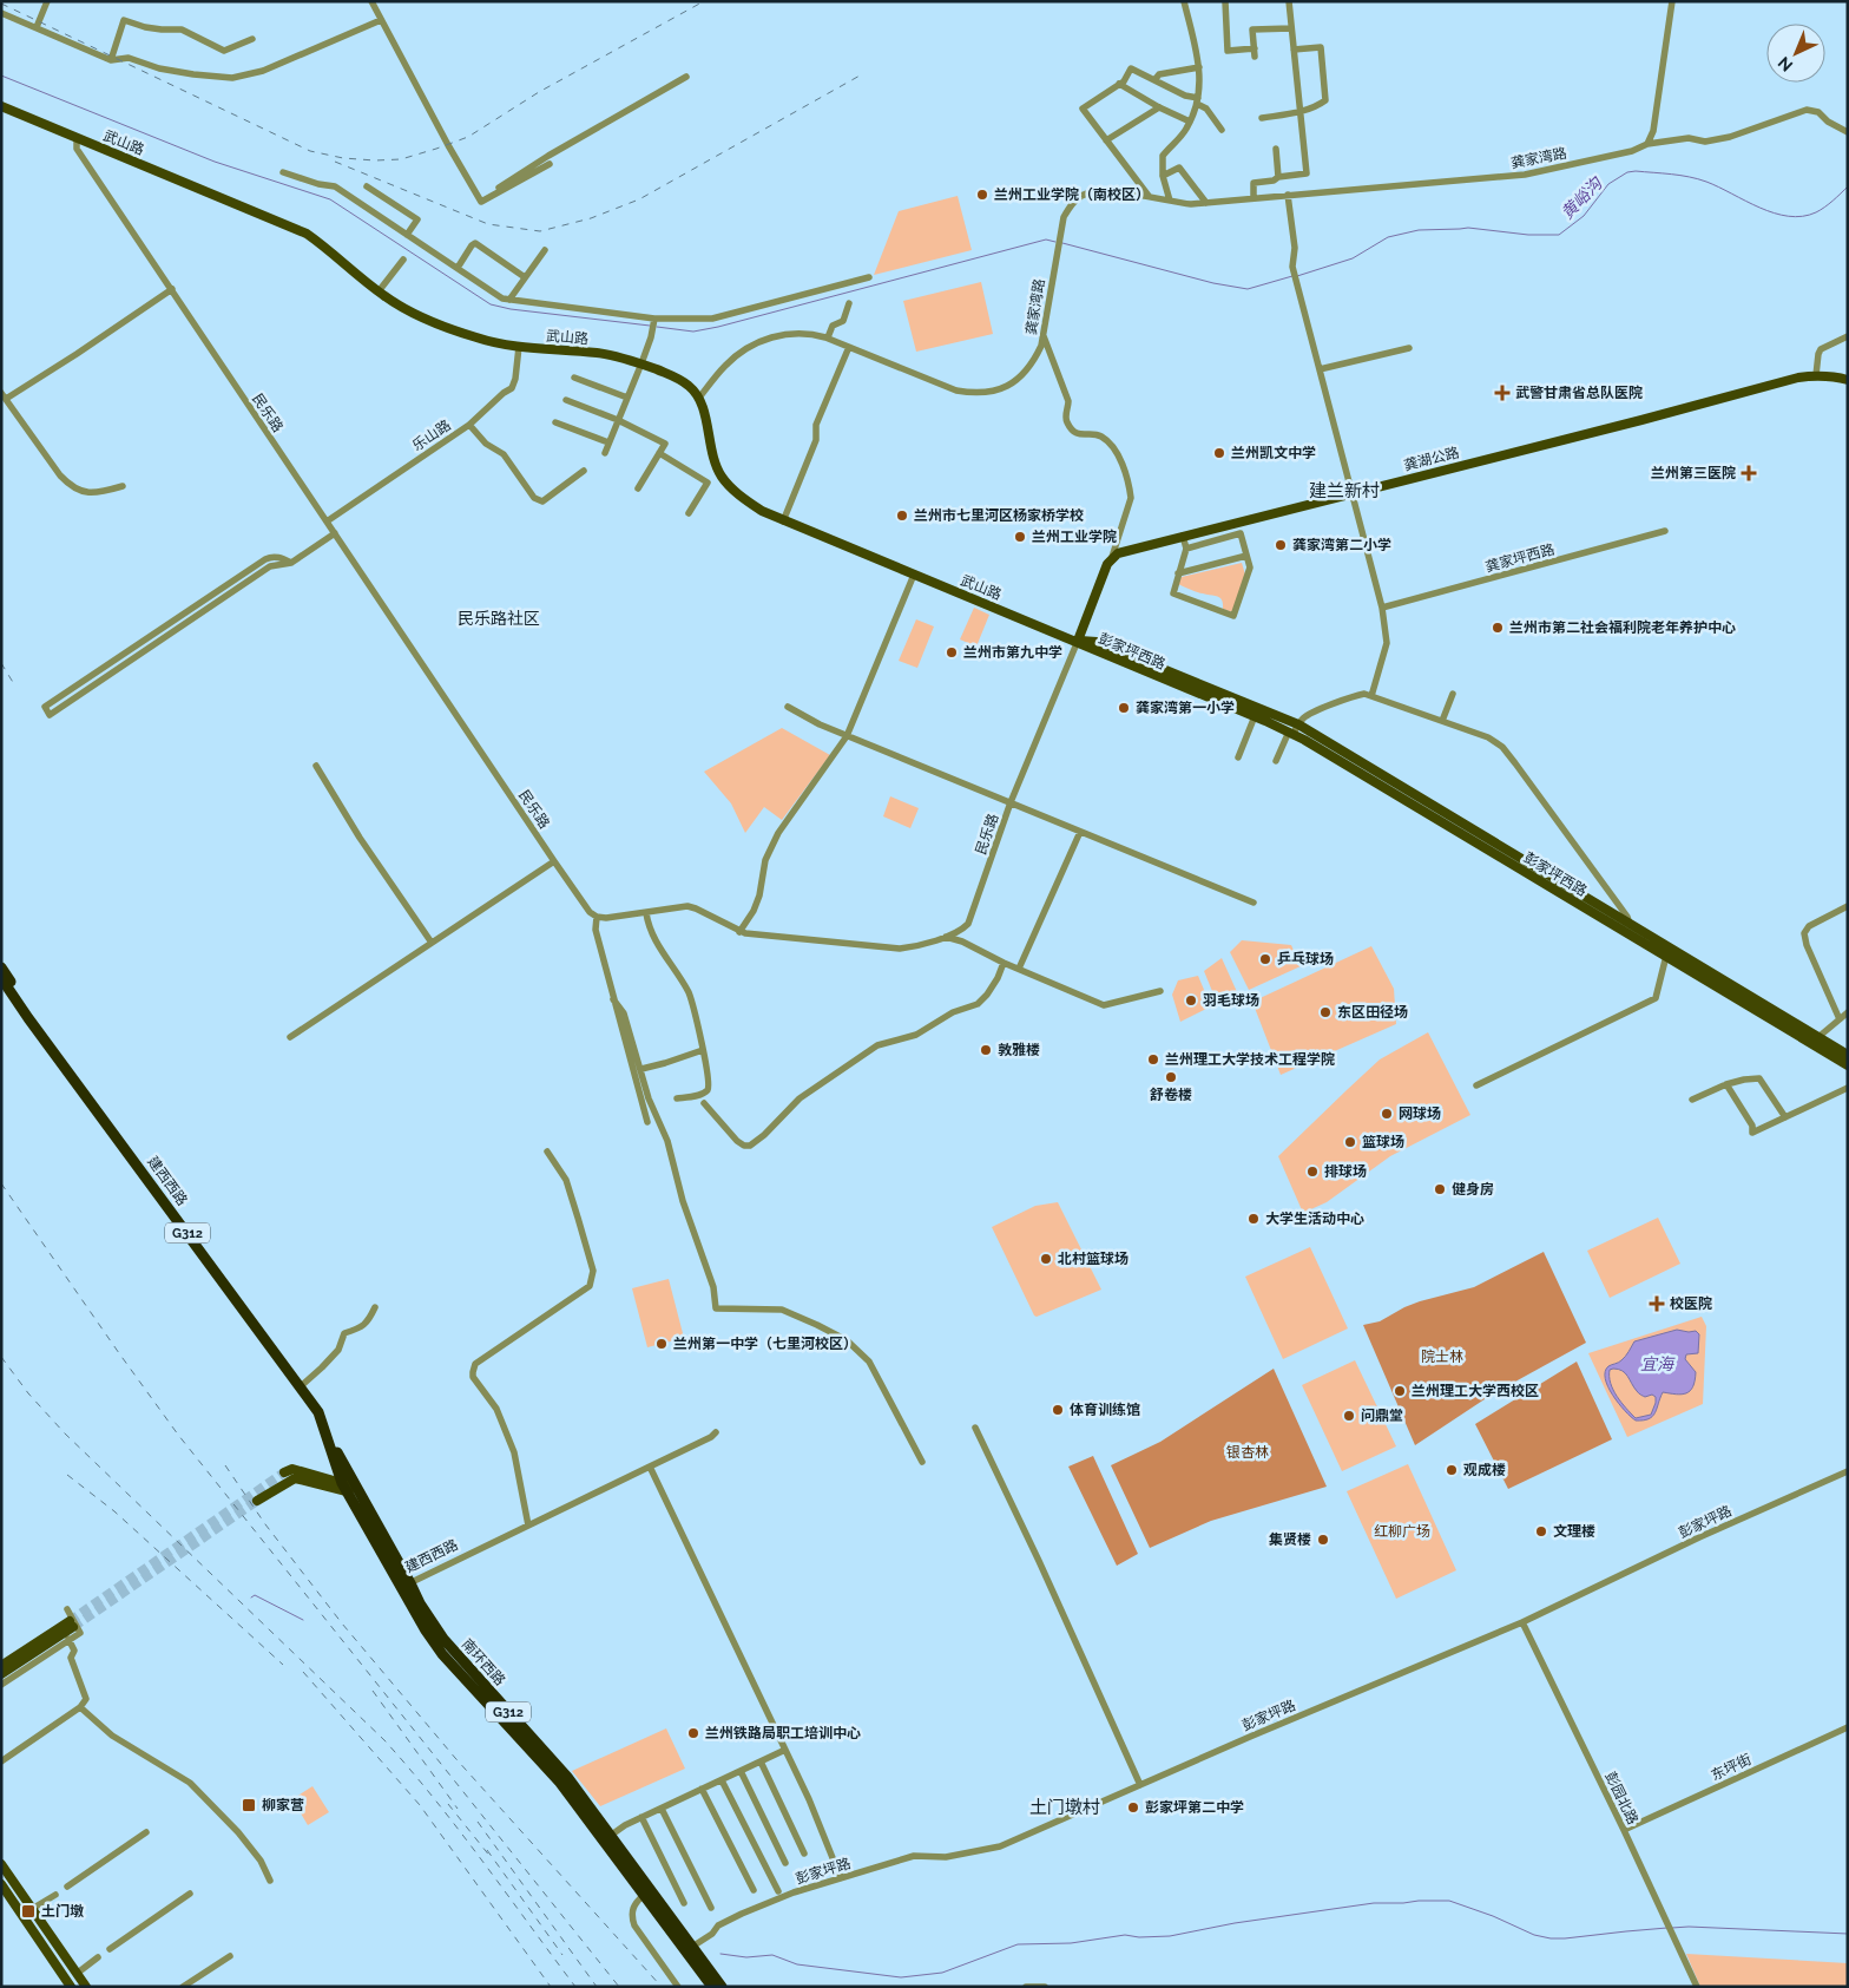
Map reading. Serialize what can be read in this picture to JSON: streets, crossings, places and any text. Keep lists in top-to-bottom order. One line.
{"streets":{"highway":["建西西路","G312","南环西路"],"main road":["武山路","龚湖公路","彭家坪西路"],"street":["龚家湾路","民乐路","乐山路","龚家坪西路","彭家坪路","东坪街","彭园北路"]},"crossings":[["武山路","龚家湾路"],["武山路","民乐路"],["武山路","乐山路"],["武山路","彭家坪西路"],["民乐路","乐山路"],["民乐路","彭家坪西路"],["建西西路","南环西路"],["彭家坪路","南环西路"],["彭家坪路","彭园北路"],["东坪街","彭园北路"]],"districts":["建兰新村","民乐路社区","土门墩村"],"water":["黄峪沟","宜海"],"parks":["院士林","银杏林","红柳广场"],"places":{"other":["兰州工业学院（南校区）","兰州凯文中学","兰州市七里河区杨家桥学校","兰州工业学院","龚家湾第二小学","兰州市第二社会福利院老年养护中心","兰州市第九中学","龚家湾第一小学","乒乓球场","羽毛球场","东区田径场","敦雅楼","兰州理工大学技术工程学院","舒卷楼","网球场","篮球场","排球场","健身房","大学生活动中心","北村篮球场","兰州第一中学（七里河校区）","兰州理工大学西校区","体育训练馆","问鼎堂","观成楼","文理楼","集贤楼","兰州铁路局职工培训中心","彭家坪第二中学"],"health":["武警甘肃省总队医院","兰州第三医院","校医院"],"transit":["柳家营","土门墩"]},"north":"bottom left"}
